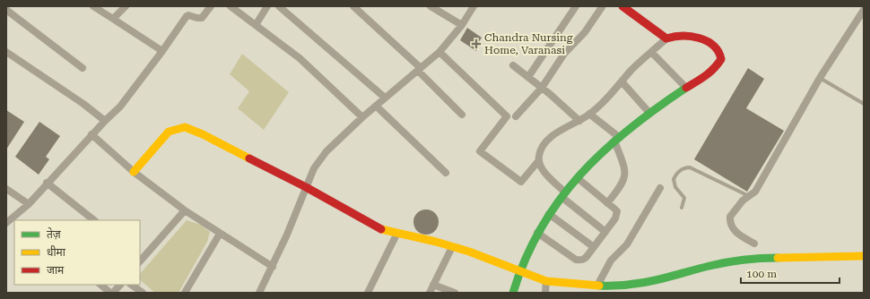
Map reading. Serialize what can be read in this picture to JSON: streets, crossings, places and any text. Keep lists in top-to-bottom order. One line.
{"places":{"health":["Chandra Nursing Home, Varanasi"]},"legend":["तेज़","धीमा","जाम"],"scale_bar":"100 m"}
